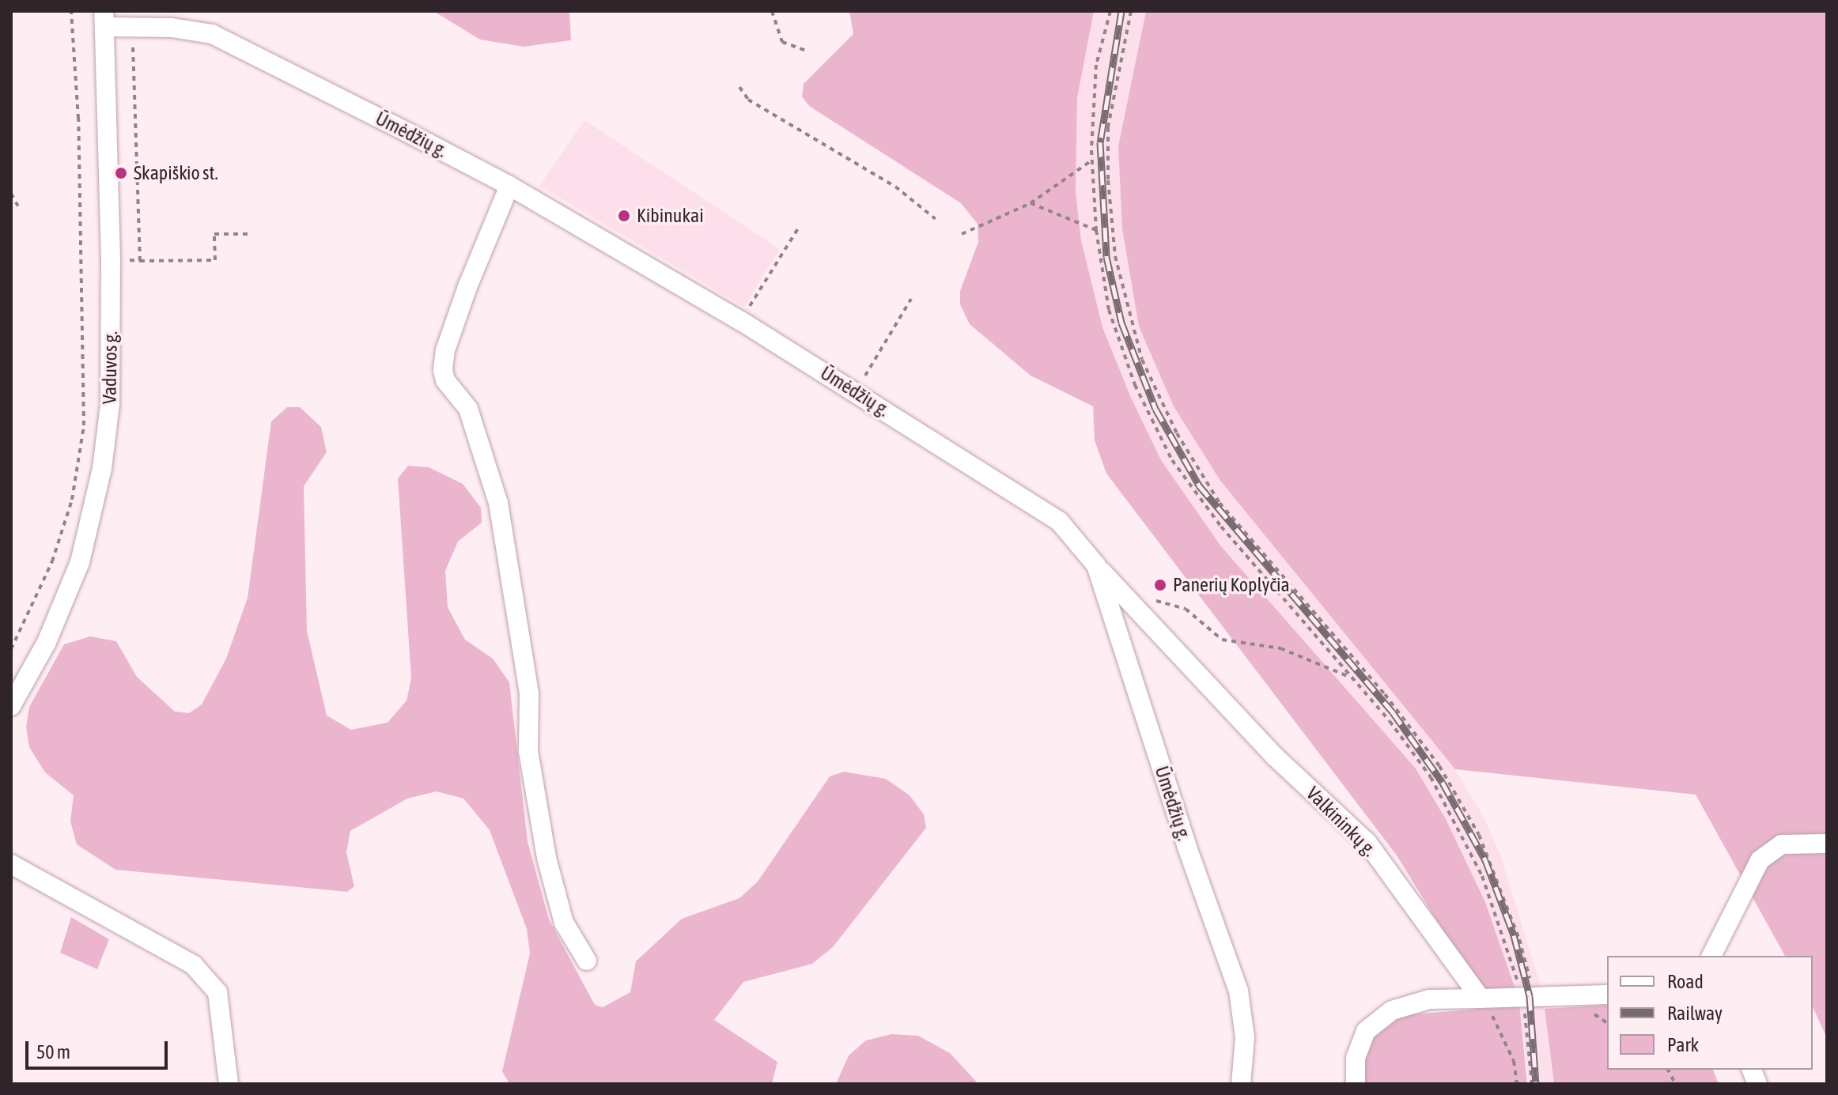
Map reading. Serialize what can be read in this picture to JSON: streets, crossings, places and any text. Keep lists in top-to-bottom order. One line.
{"streets":{"street":["Ūmėdžių g.","Vaduvos g.","Valkininkų g."]},"crossings":[["Ūmėdžių g.","Vaduvos g."],["Ūmėdžių g.","Valkininkų g."]],"places":["Skapiškio st.","Kibinukai","Panerių Koplyčia"],"legend":["Road","Railway","Park"],"scale_bar":"50 m"}
